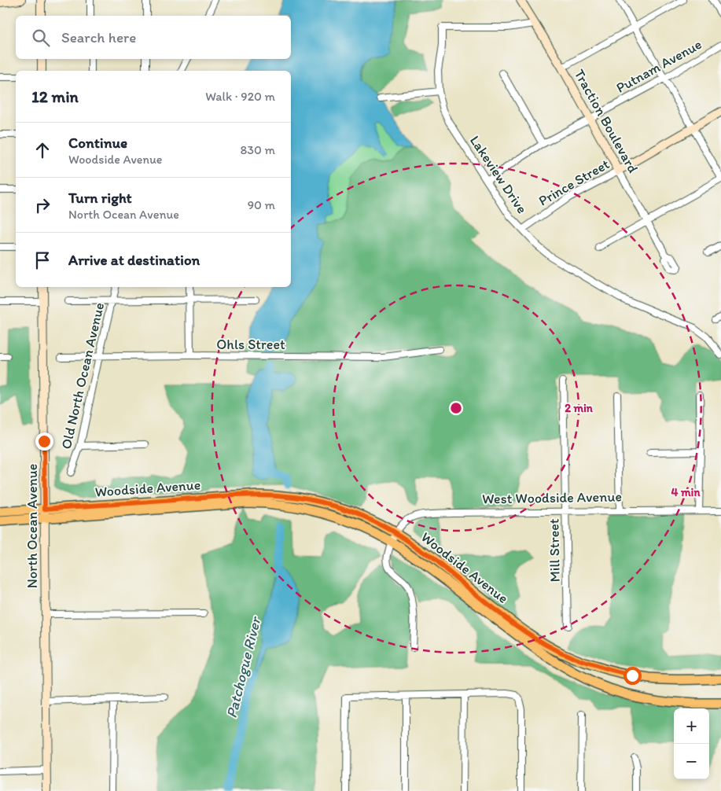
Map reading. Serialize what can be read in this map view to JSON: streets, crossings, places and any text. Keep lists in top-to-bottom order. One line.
{"streets":{"main road":["Traction Boulevard","Prince Street","Woodside Avenue","North Ocean Avenue"],"street":["Putnam Avenue","Lakeview Drive","Ohls Street","Old North Ocean Avenue","West Woodside Avenue","Mill Street"]},"crossings":[["Putnam Avenue","Traction Boulevard"],["Putnam Avenue","Lakeview Drive"],["Traction Boulevard","Lakeview Drive"],["Traction Boulevard","Prince Street"],["Lakeview Drive","Prince Street"],["Ohls Street","Old North Ocean Avenue"],["Woodside Avenue","West Woodside Avenue"],["Woodside Avenue","North Ocean Avenue"],["West Woodside Avenue","Mill Street"]],"water":["Patchogue River"],"page":{"search":"Search here","heading":["12 min","Walk · 920 m"],"list":[["Continue","Woodside Avenue","830 m"],["Turn right","North Ocean Avenue","90 m"],"Arrive at destination"],"map_buttons":["+","−"]},"rings":["2 min","4 min"]}
